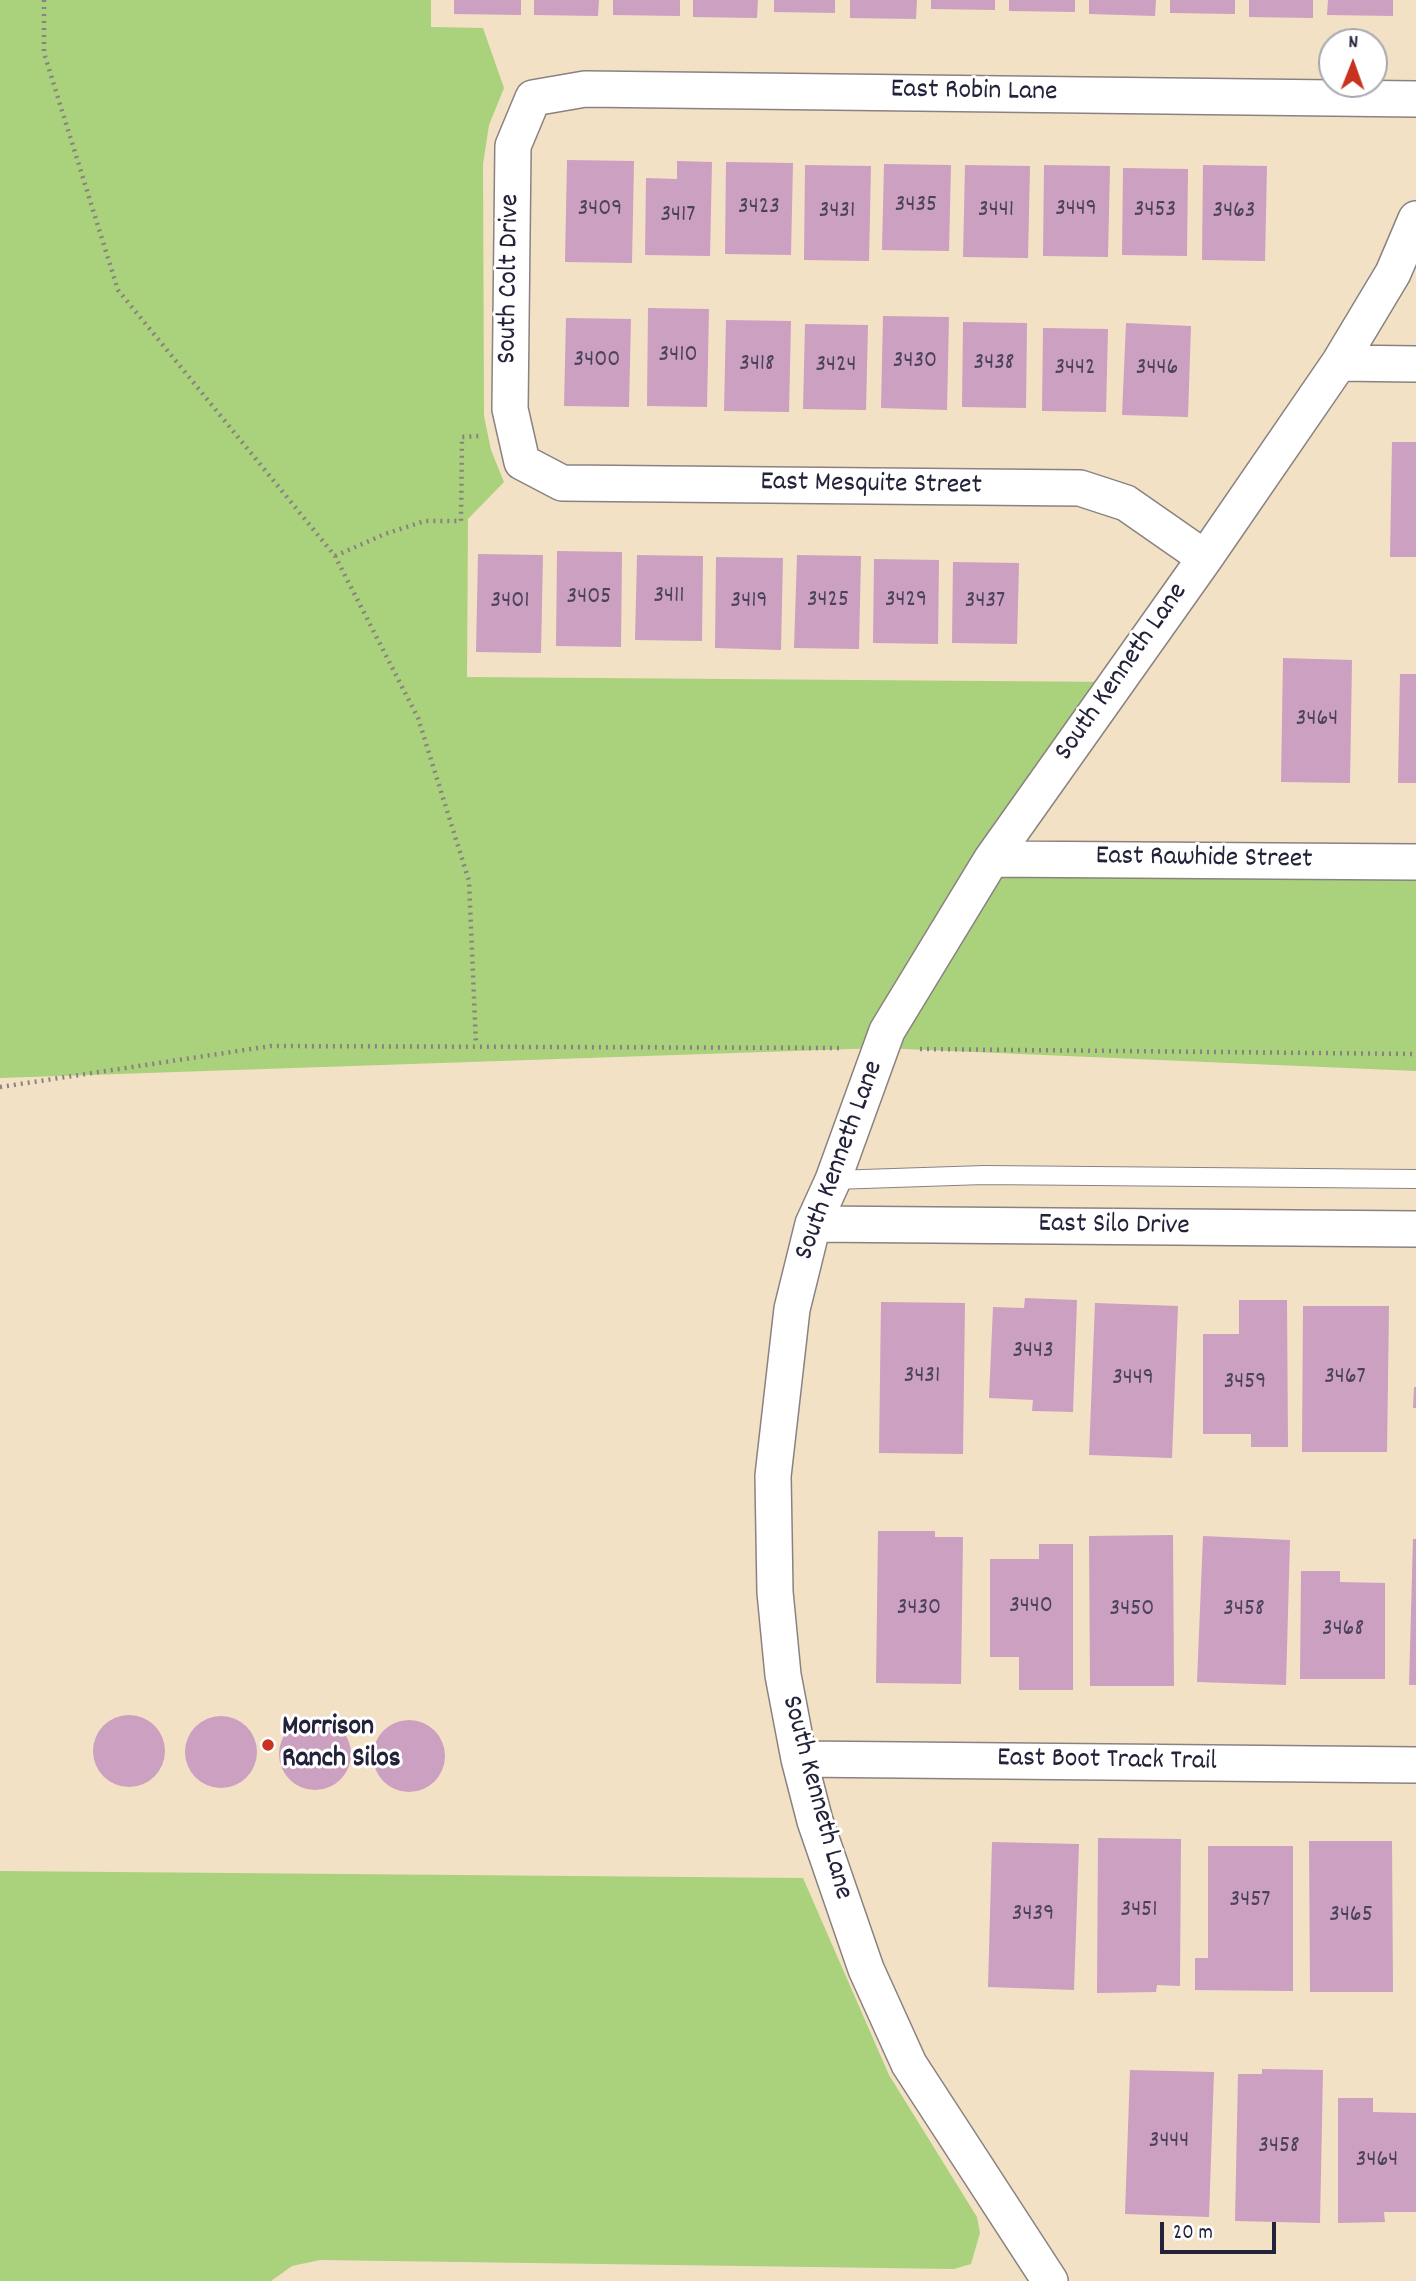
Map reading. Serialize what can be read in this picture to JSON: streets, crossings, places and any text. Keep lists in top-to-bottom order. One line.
{"streets":{"street":["East Robin Lane","South Colt Drive","East Mesquite Street","South Kenneth Lane","East Rawhide Street","East Silo Drive","East Boot Track Trail"]},"crossings":[["East Robin Lane","South Colt Drive"],["South Colt Drive","East Mesquite Street"],["East Mesquite Street","South Kenneth Lane"],["South Kenneth Lane","East Rawhide Street"],["South Kenneth Lane","East Silo Drive"],["South Kenneth Lane","East Boot Track Trail"]],"places":["Morrison Ranch Silos"],"house_numbers":["3435","3423","3409","3449","3441","3453","3431","3463","3417","3410","3400","3430","3438","3418","3424","3442","3446","3411","3405","3425","3429","3401","3419","3437","3464","3443","3431","3467","3449","3459","3440","3430","3450","3458","3468","3457","3451","3439","3465","3444","3458","3464"],"scale_bar":"20 m","north":"top"}
